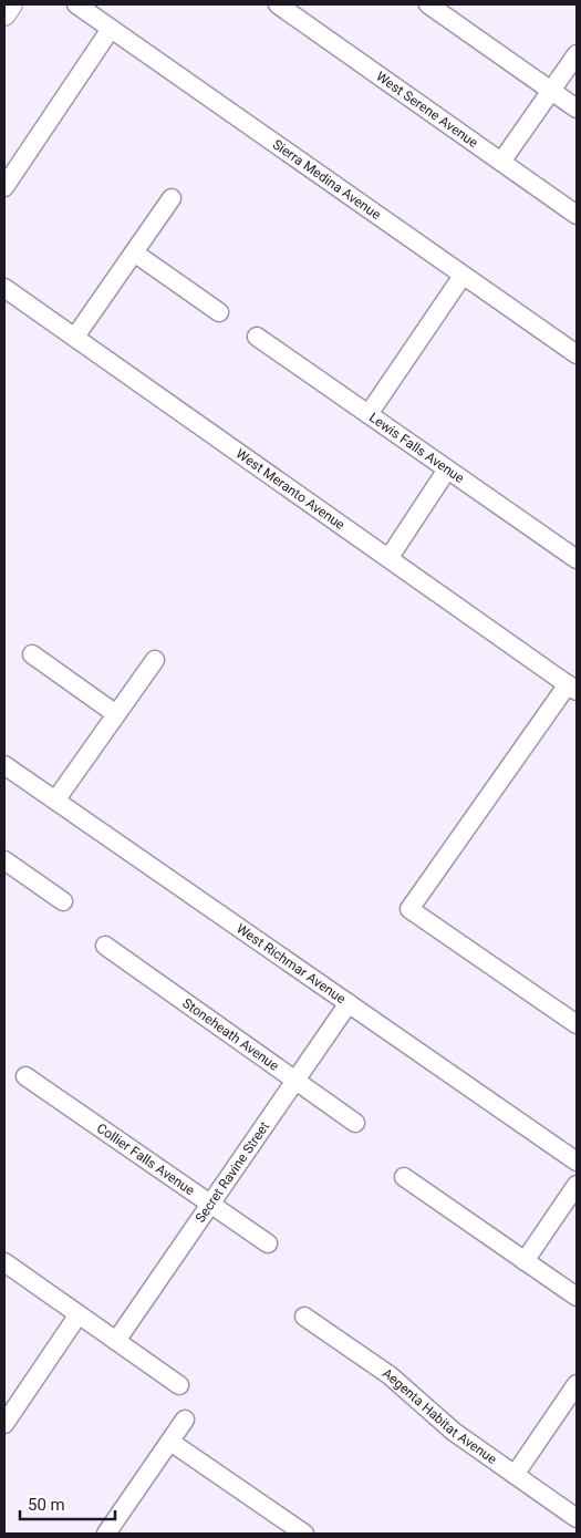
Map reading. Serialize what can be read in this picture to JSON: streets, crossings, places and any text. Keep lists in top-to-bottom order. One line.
{"streets":{"street":["West Serene Avenue","Sierra Medina Avenue","Lewis Falls Avenue","West Meranto Avenue","West Richmar Avenue","Stoneheath Avenue","Collier Falls Avenue","Secret Ravine Street","Aegenta Habitat Avenue"]},"crossings":[["West Richmar Avenue","Secret Ravine Street"],["Stoneheath Avenue","Secret Ravine Street"],["Collier Falls Avenue","Secret Ravine Street"]],"scale_bar":"50 m"}
